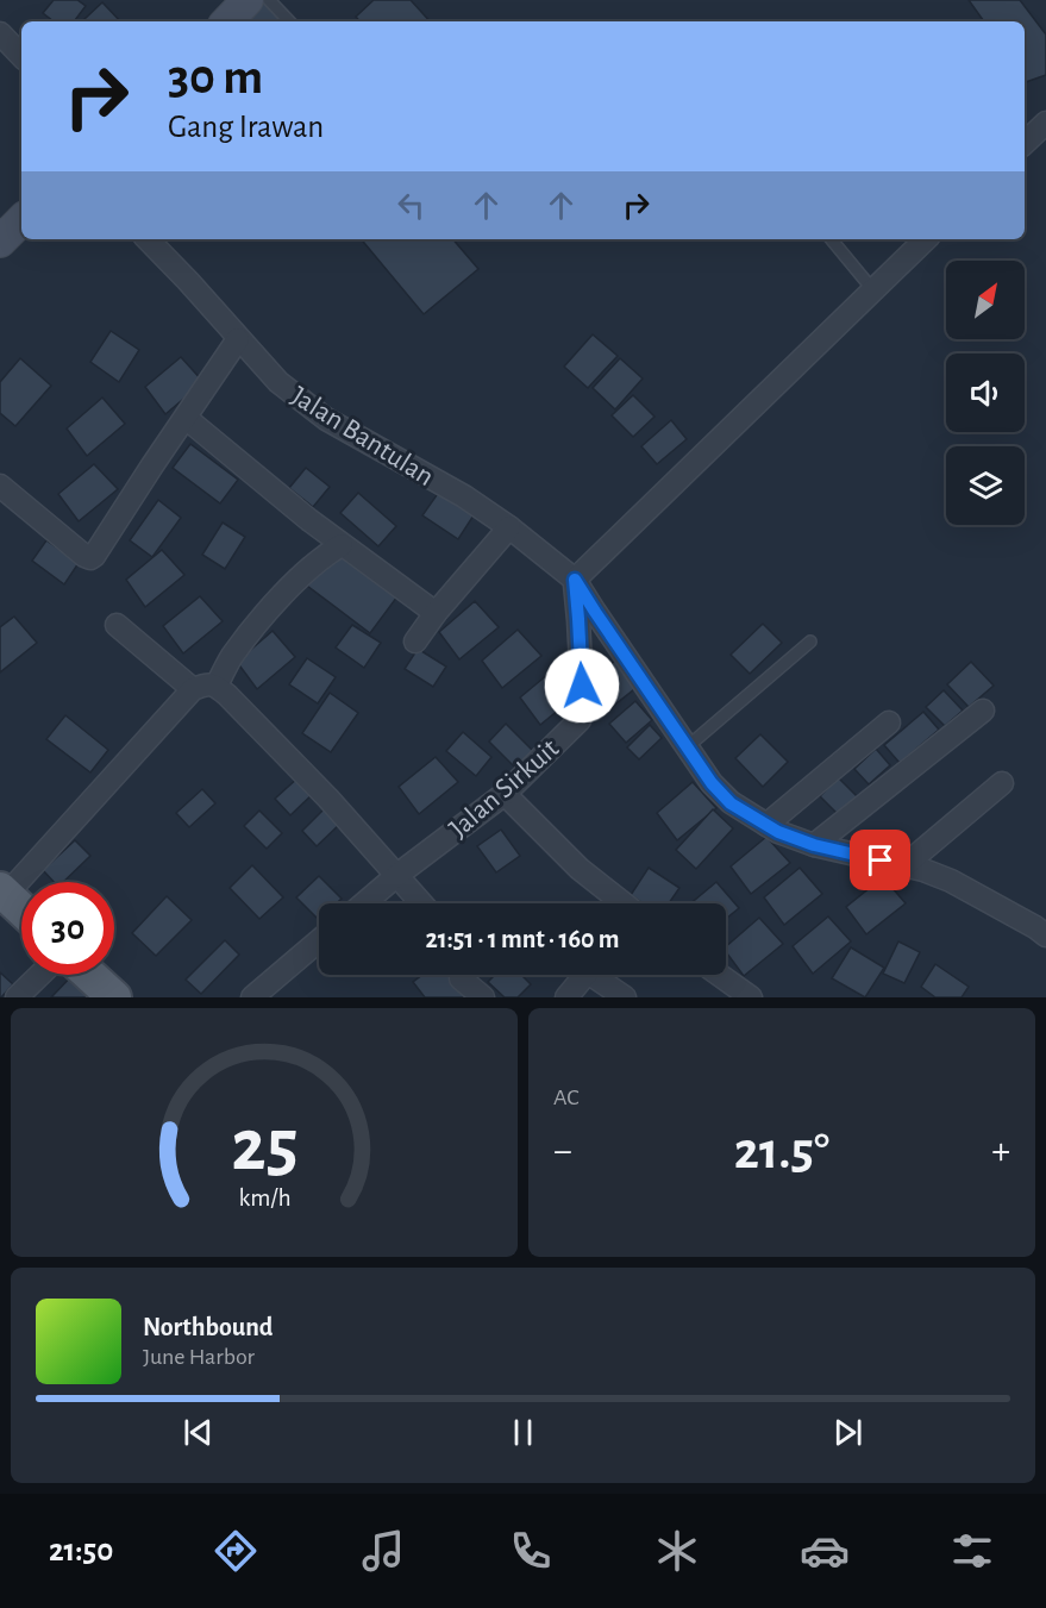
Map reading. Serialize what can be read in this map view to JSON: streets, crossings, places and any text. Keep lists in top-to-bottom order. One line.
{"streets":{"street":["Jalan Bantulan","Jalan Sirkuit"]},"crossings":[["Jalan Bantulan","Jalan Sirkuit"]],"north":"top right","page":{"turn":["30 m","Gang Irawan"],"limit":"30","trip":"21:51 · 1 mnt · 160 m","tile":"AC","heat":["−","21.5°","+"],"song":["Northbound","June Harbor"],"tabs":"21:50","gauge":["25","km/h"]}}
